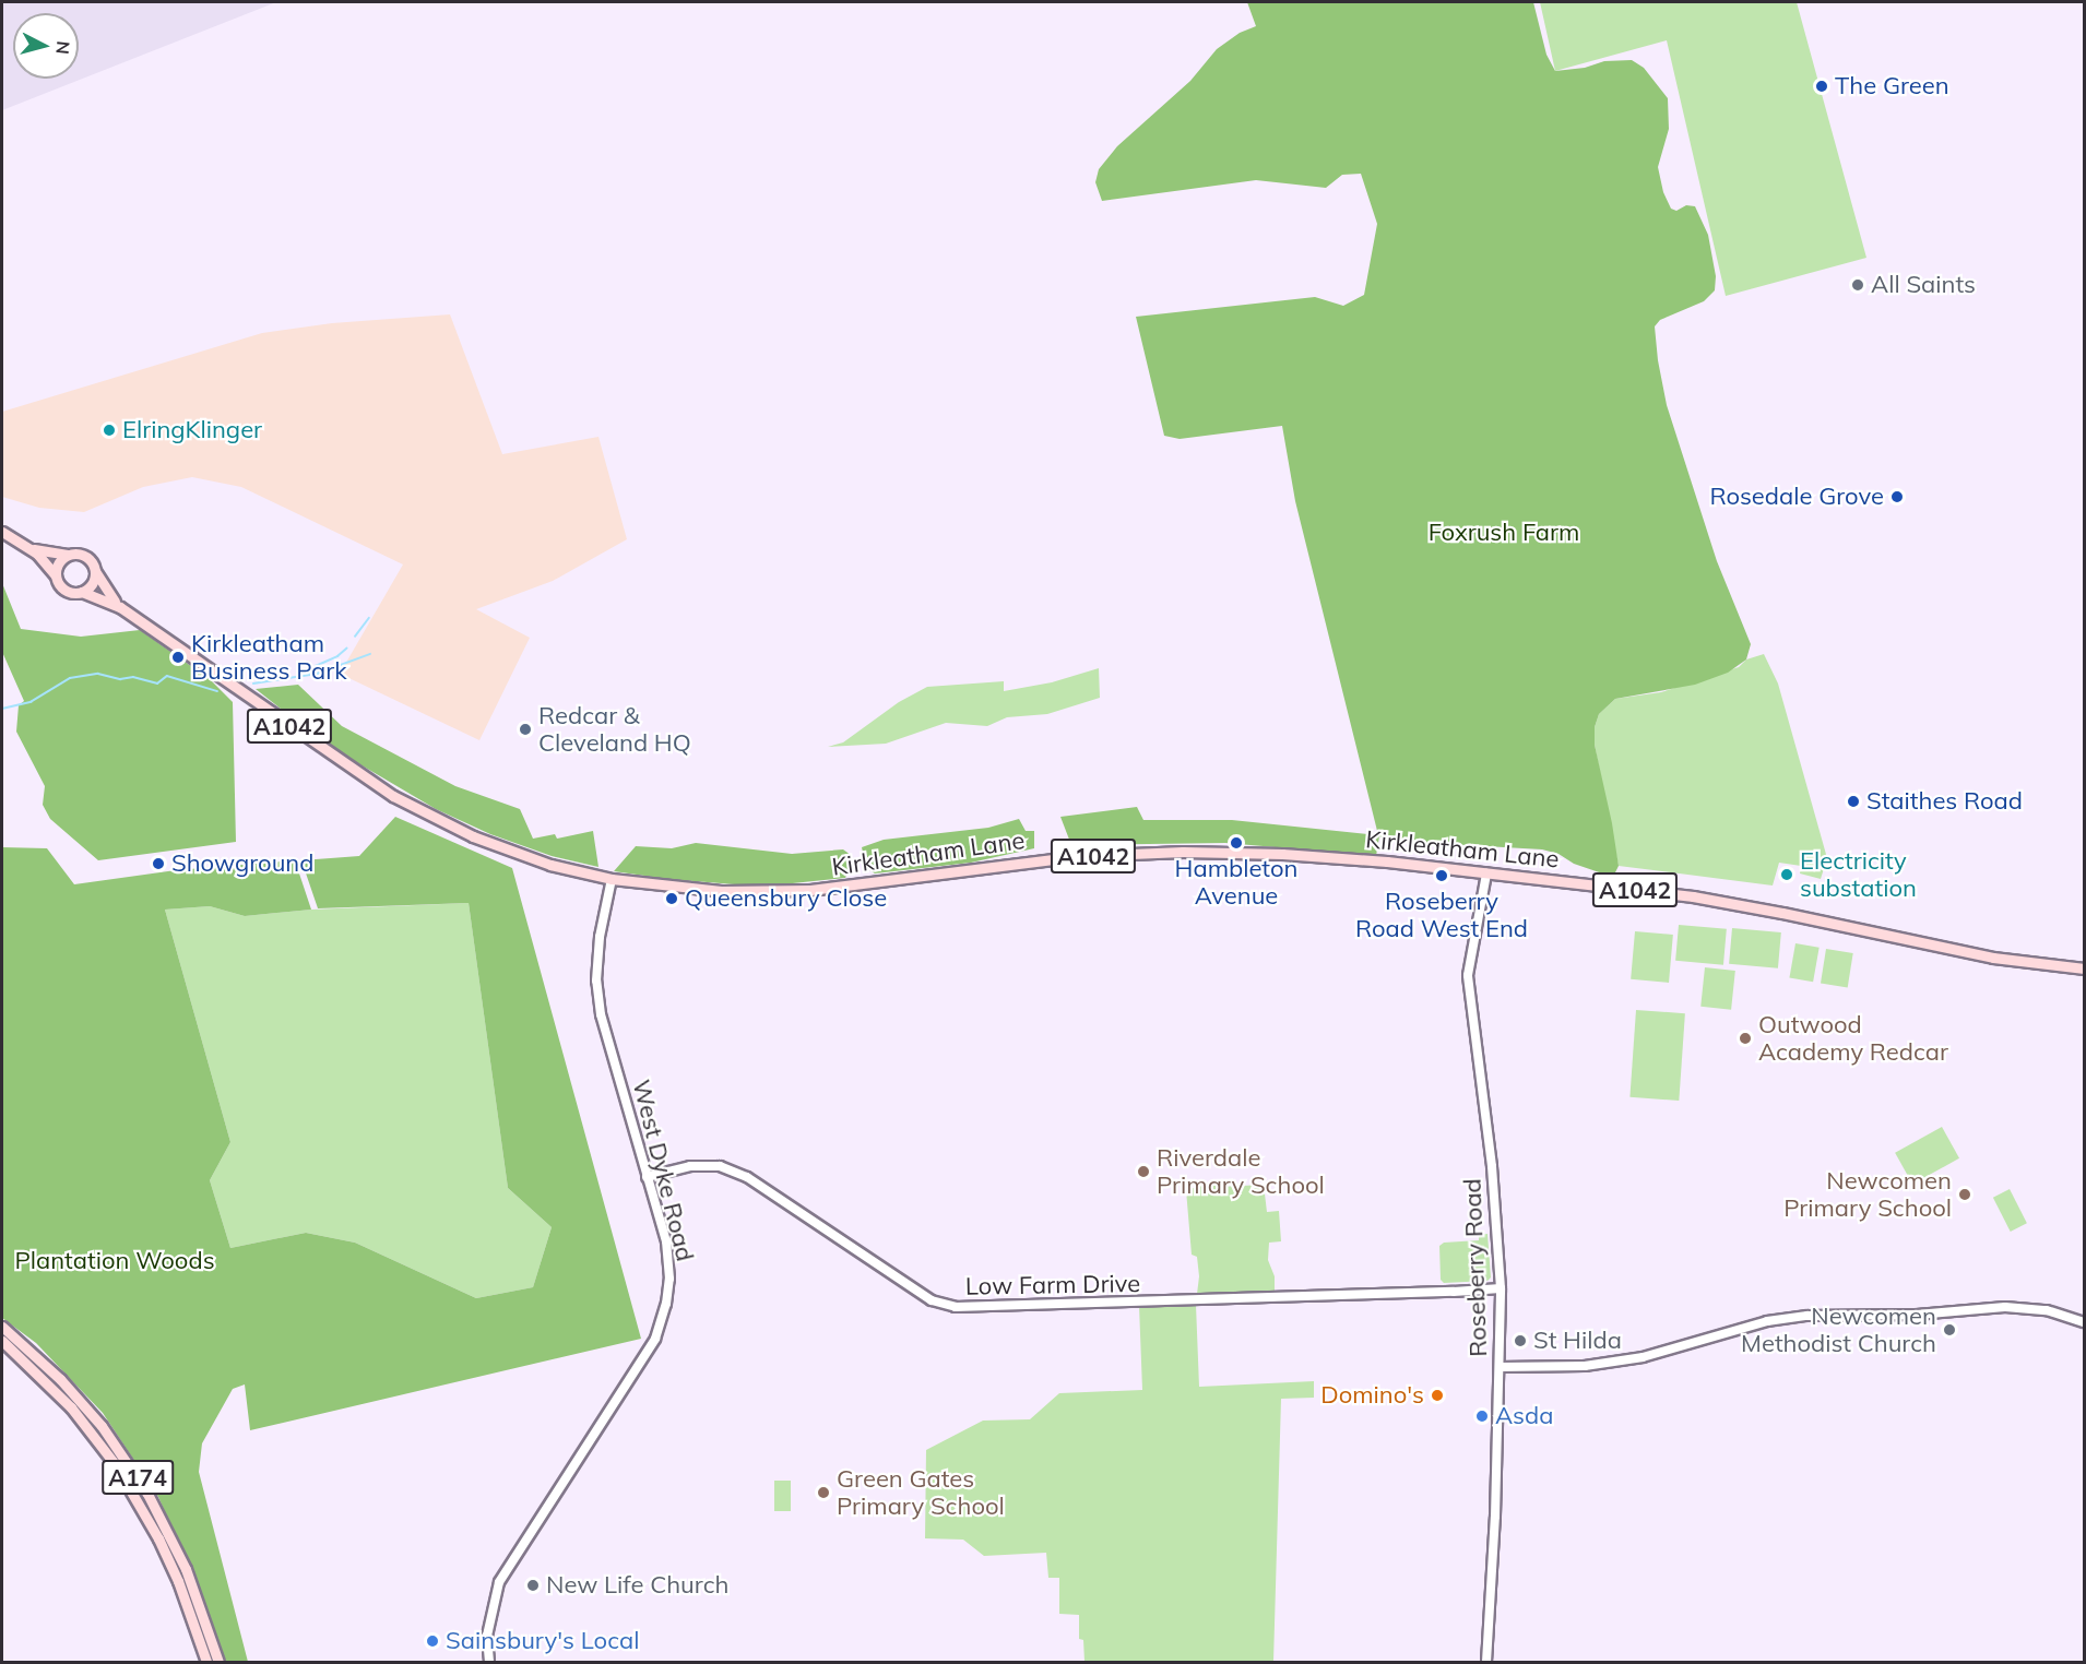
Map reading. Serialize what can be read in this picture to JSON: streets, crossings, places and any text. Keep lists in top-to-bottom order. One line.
{"streets":{"main road":["A1042","Kirkleatham Lane","A174"],"street":["West Dyke Road","Roseberry Road","Low Farm Drive"]},"crossings":[["A1042","Kirkleatham Lane"],["Kirkleatham Lane","West Dyke Road"],["Kirkleatham Lane","Roseberry Road"],["West Dyke Road","Low Farm Drive"],["Roseberry Road","Low Farm Drive"]],"parks":["Foxrush Farm","Plantation Woods"],"places":["The Green","All Saints","ElringKlinger","Rosedale Grove","Kirkleatham Business Park","Redcar & Cleveland HQ","Staithes Road","Hambleton Avenue","Showground","Electricity substation","Roseberry Road West End","Queensbury Close","Outwood Academy Redcar","Riverdale Primary School","Newcomen Primary School","Newcomen Methodist Church","St Hilda","Domino's","Asda","Green Gates Primary School","New Life Church","Sainsbury's Local"],"north":"right"}
